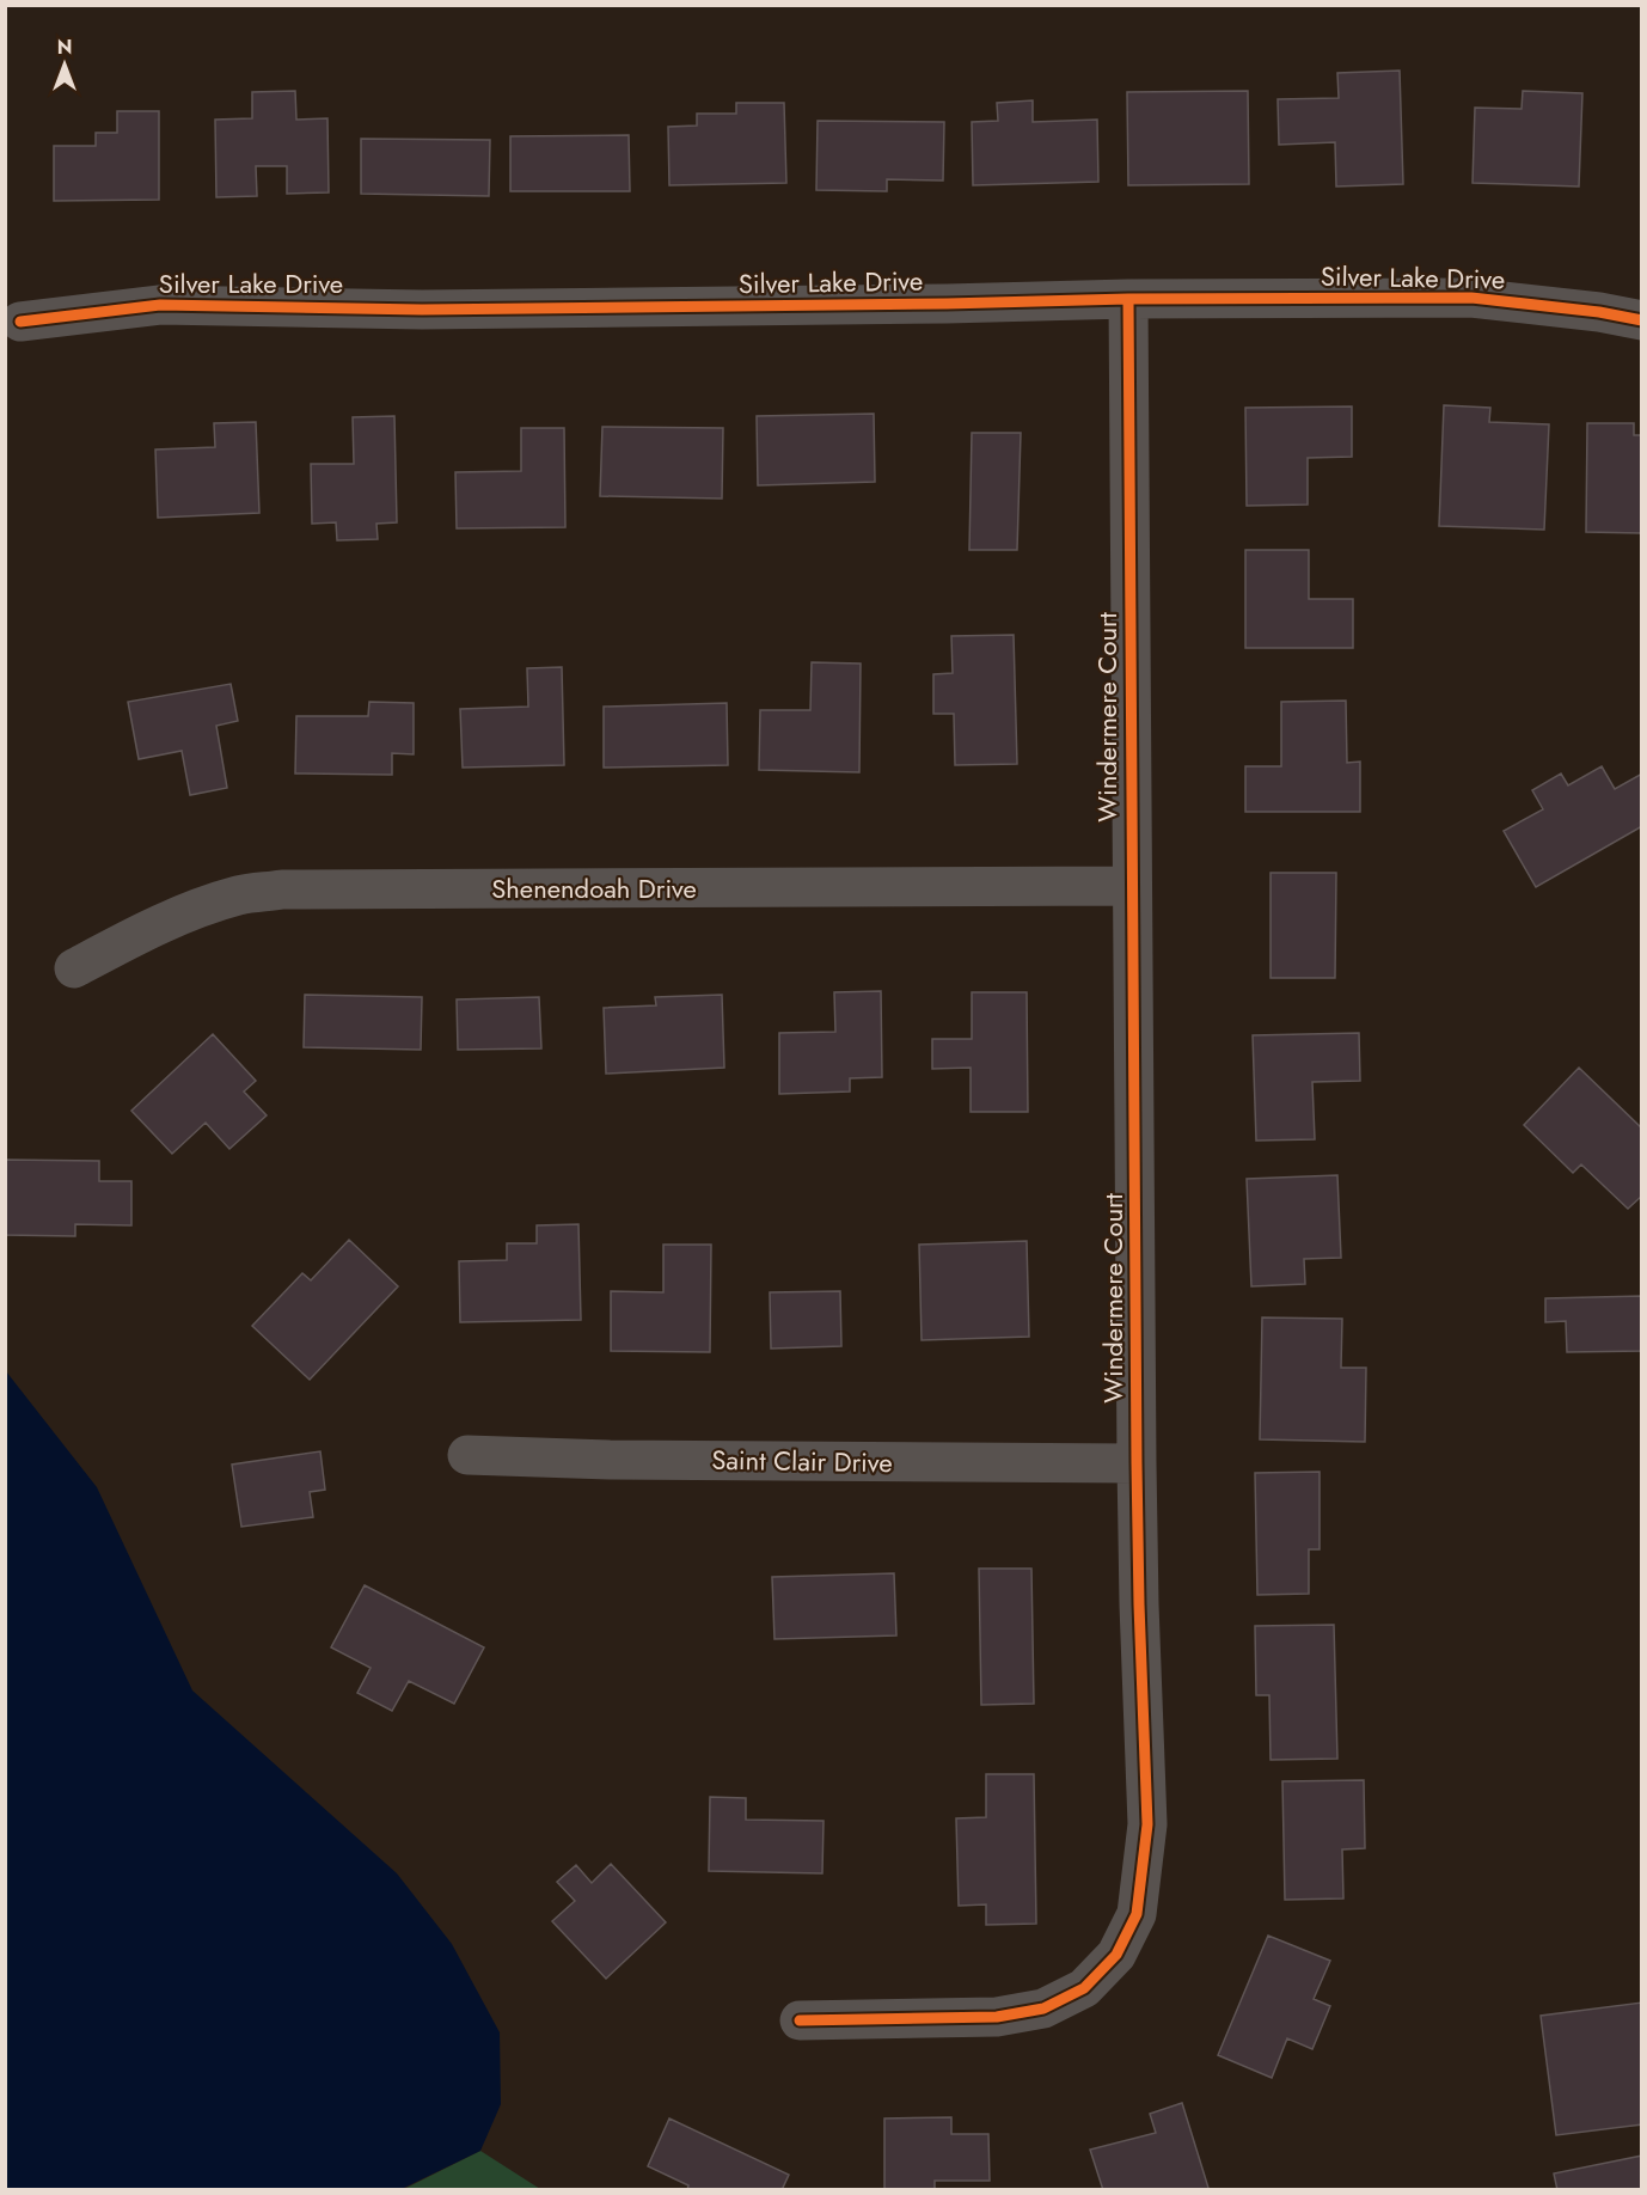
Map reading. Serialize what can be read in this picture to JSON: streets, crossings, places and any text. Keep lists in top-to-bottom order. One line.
{"streets":{"street":["Silver Lake Drive","Windermere Court","Shenendoah Drive","Saint Clair Drive"]},"crossings":[["Silver Lake Drive","Windermere Court"],["Windermere Court","Shenendoah Drive"],["Windermere Court","Saint Clair Drive"]],"north":"top"}
